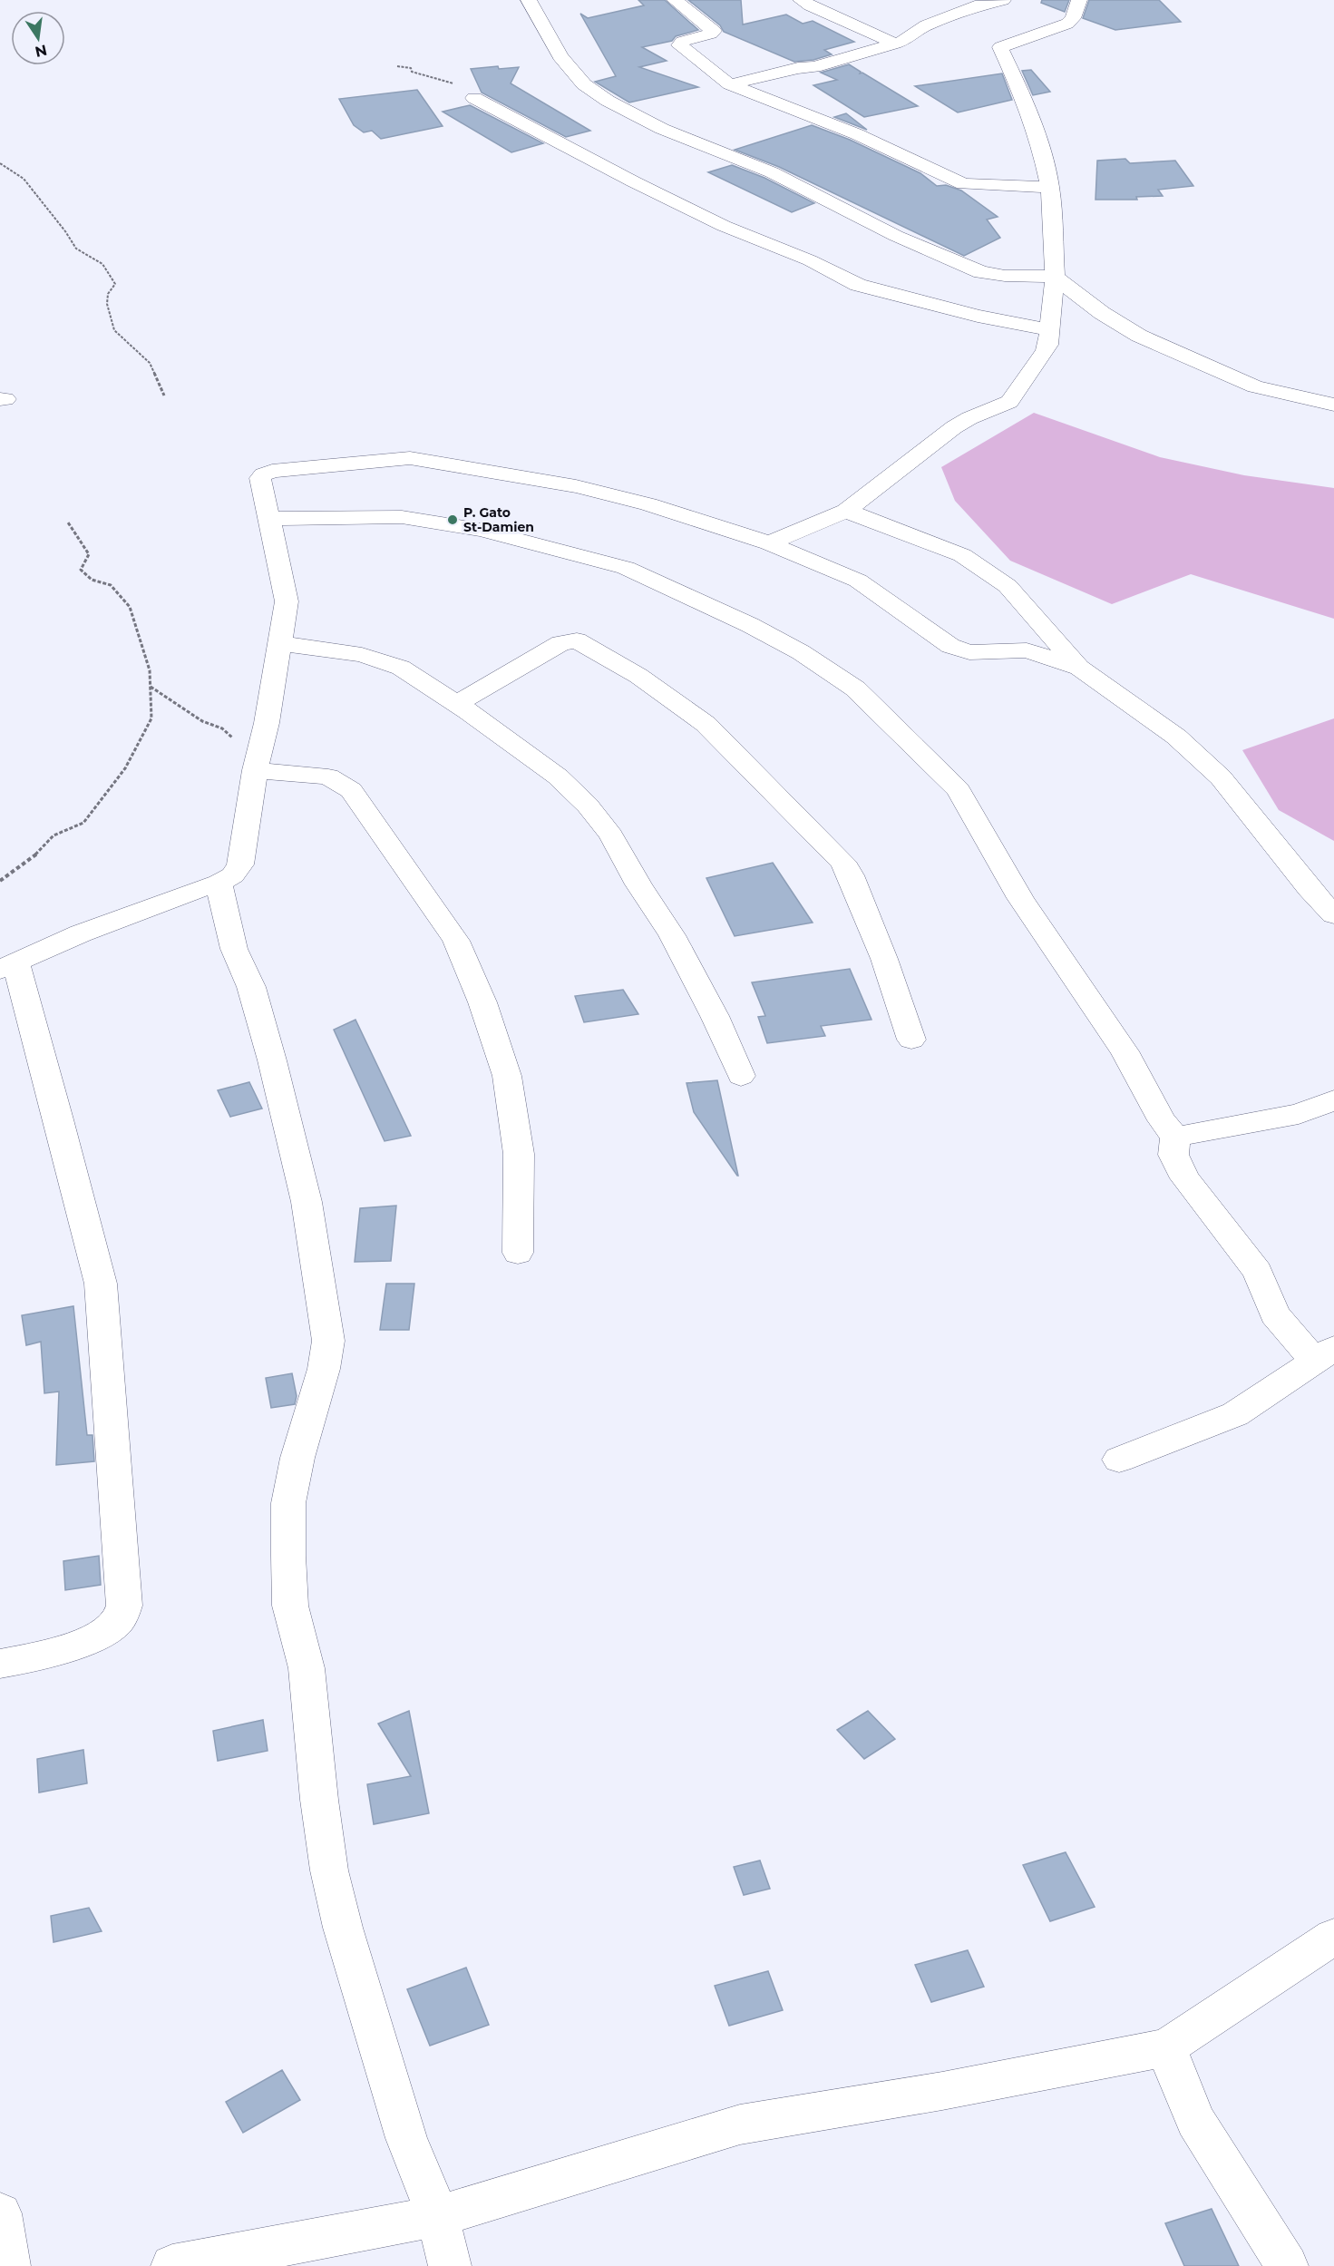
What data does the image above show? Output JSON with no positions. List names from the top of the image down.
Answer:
{
  "places": ["P. Gato St-Damien"],
  "north": "bottom"
}
